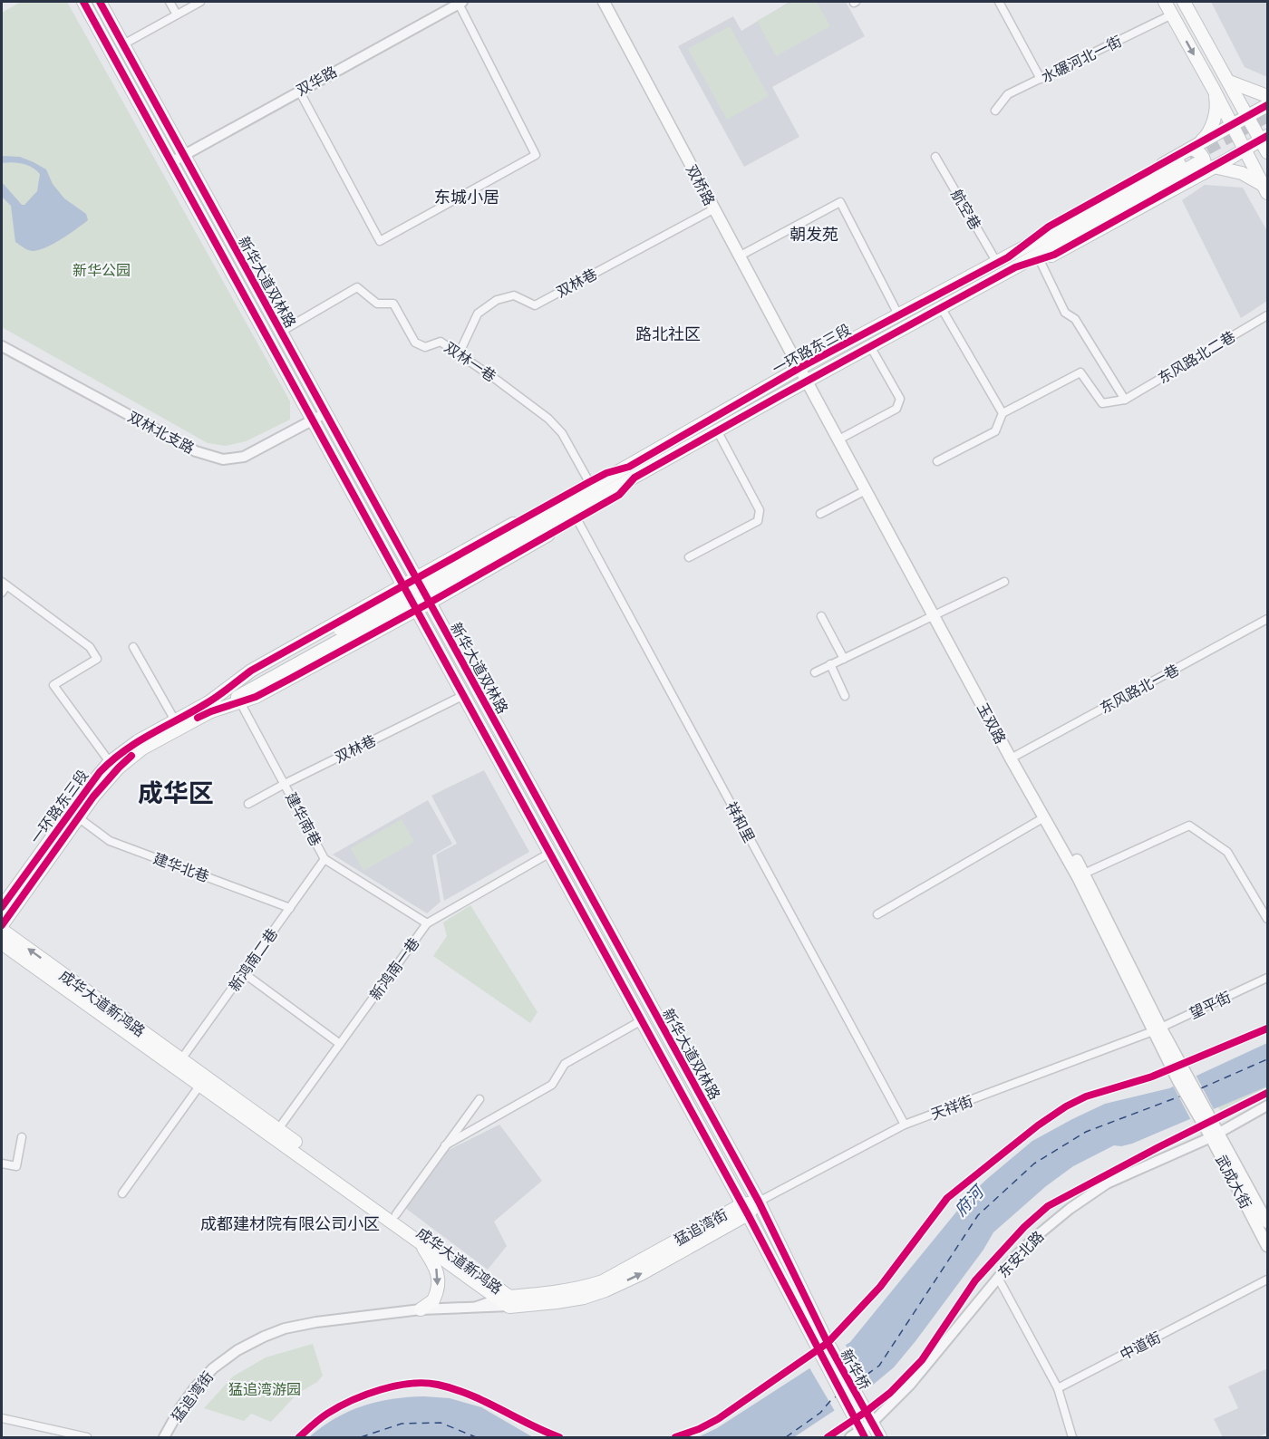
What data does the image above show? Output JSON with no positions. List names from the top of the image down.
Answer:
{
  "streets": {
    "main road": [
      "双桥路",
      "新华大道双林路",
      "一环路东三段",
      "玉双路",
      "成华大道新鸿路",
      "武成大街",
      "猛追湾街",
      "新华桥"
    ],
    "street": [
      "水碾河北一街",
      "双华路",
      "航空巷",
      "双林巷",
      "东风路北二巷",
      "双林一巷",
      "双林北支路",
      "东风路北一巷",
      "建华南巷",
      "祥和里",
      "建华北巷",
      "新鸿南二巷",
      "新鸿南一巷",
      "望平街",
      "天祥街",
      "东安北路",
      "中道街"
    ]
  },
  "crossings": [
    ["双华路", "新华大道双林路"],
    ["双桥路", "双林巷"],
    ["双桥路", "一环路东三段"],
    ["双桥路", "玉双路"],
    ["航空巷", "一环路东三段"],
    ["新华大道双林路", "双林巷"],
    ["新华大道双林路", "双林一巷"],
    ["新华大道双林路", "双林北支路"],
    ["新华大道双林路", "新鸿南一巷"],
    ["新华大道双林路", "天祥街"],
    ["新华大道双林路", "猛追湾街"],
    ["新华大道双林路", "新华桥"],
    ["双林巷", "双林一巷"],
    ["双林巷", "建华南巷"],
    ["一环路东三段", "玉双路"],
    ["一环路东三段", "建华北巷"],
    ["东风路北一巷", "玉双路"],
    ["玉双路", "望平街"],
    ["玉双路", "天祥街"],
    ["玉双路", "武成大街"],
    ["建华南巷", "新鸿南二巷"],
    ["建华南巷", "新鸿南一巷"],
    ["祥和里", "天祥街"],
    ["建华北巷", "新鸿南二巷"],
    ["新鸿南二巷", "成华大道新鸿路"],
    ["新鸿南一巷", "成华大道新鸿路"],
    ["成华大道新鸿路", "猛追湾街"],
    ["望平街", "天祥街"],
    ["天祥街", "猛追湾街"],
    ["武成大街", "东安北路"],
    ["东安北路", "新华桥"]
  ],
  "districts": [
    "东城小居",
    "朝发苑",
    "路北社区",
    "成华区",
    "成都建材院有限公司小区"
  ],
  "water": ["府河"],
  "parks": ["新华公园", "猛追湾游园"]
}
